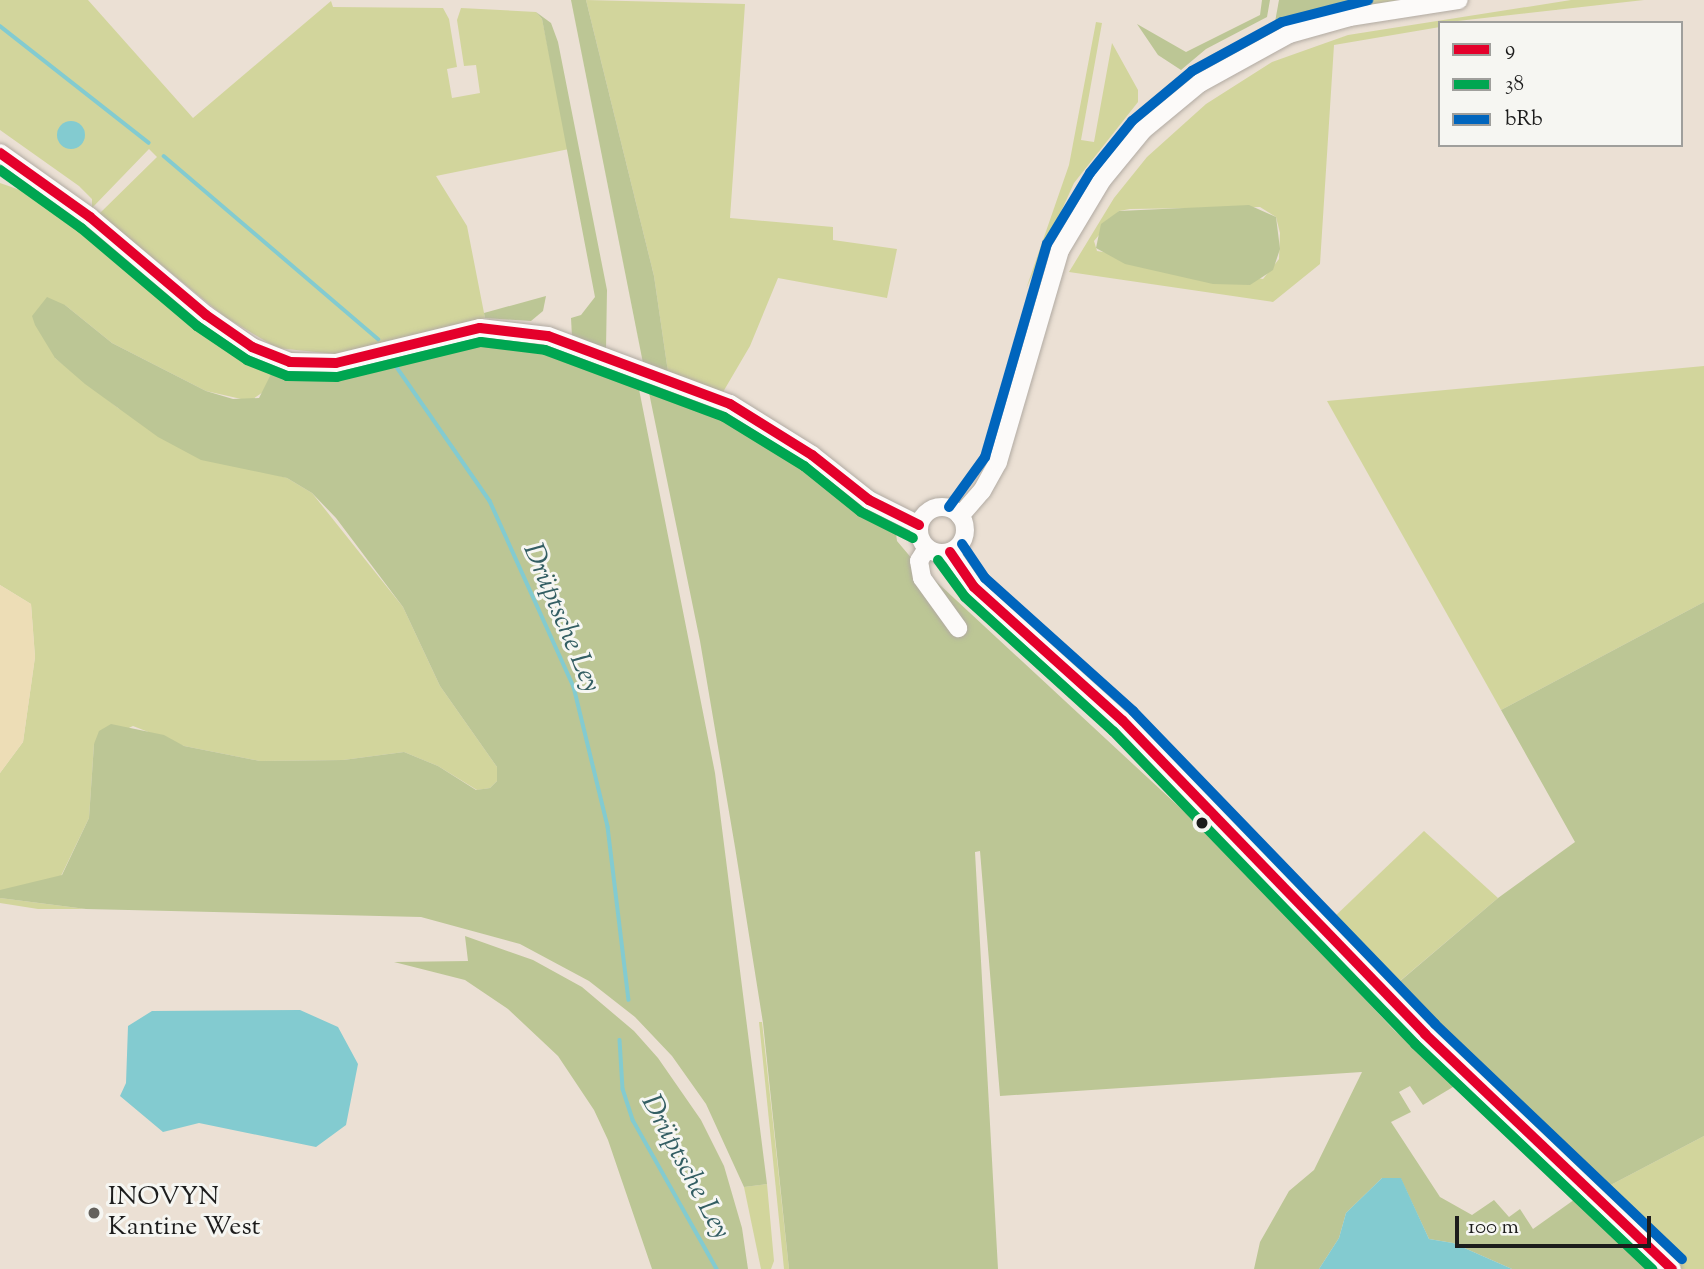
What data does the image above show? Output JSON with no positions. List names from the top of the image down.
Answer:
{
  "water": ["Drüptsche Ley"],
  "places": ["INOVYN Kantine West"],
  "lines": ["transit line bRb", "transit line 9", "transit line 38"],
  "legend": ["9", "38", "bRb"],
  "scale_bar": "100 m"
}
